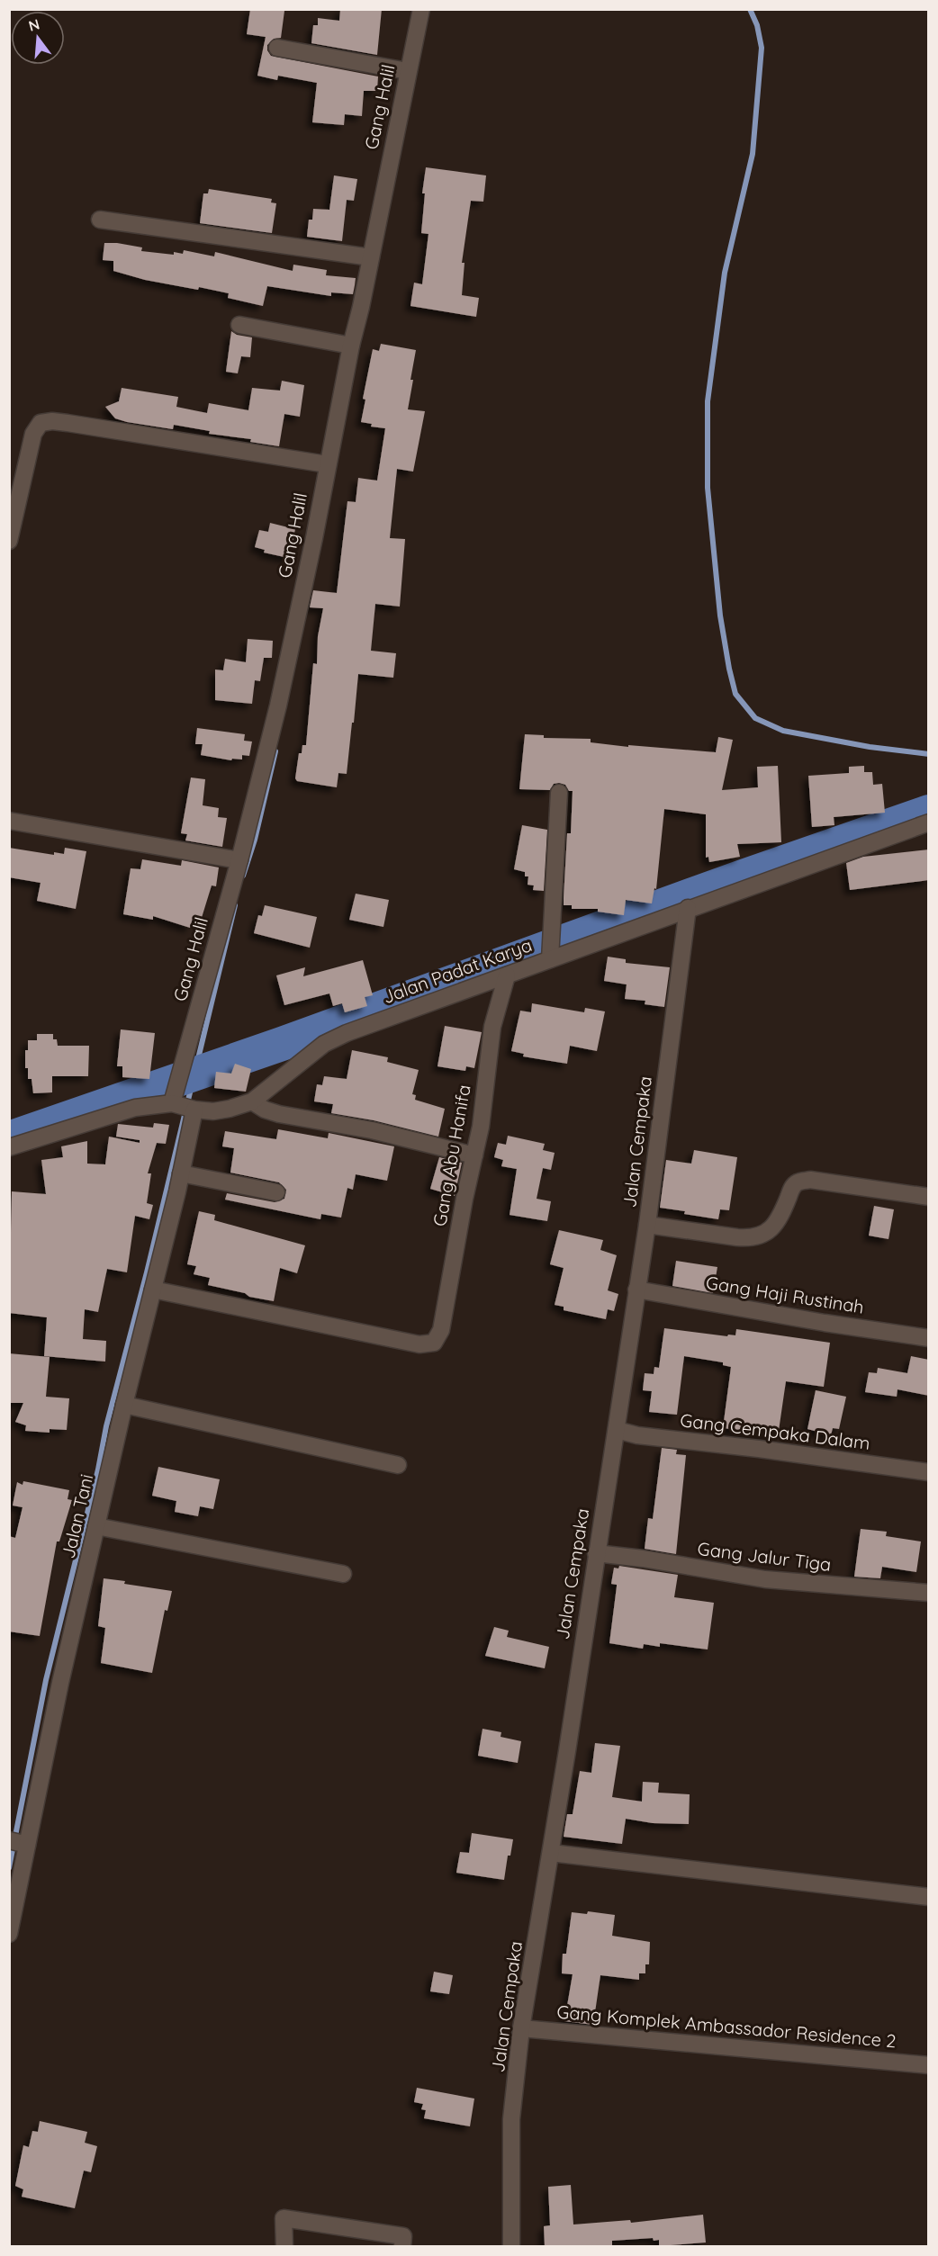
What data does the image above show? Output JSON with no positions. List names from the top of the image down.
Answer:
{
  "streets": {
    "street": [
      "Gang Halil",
      "Jalan Padat Karya",
      "Jalan Cempaka",
      "Gang Abu Hanifa",
      "Gang Haji Rustinah",
      "Gang Cempaka Dalam",
      "Jalan Tani",
      "Gang Jalur Tiga",
      "Gang Komplek Ambassador Residence 2"
    ]
  },
  "crossings": [
    ["Gang Halil", "Jalan Padat Karya"],
    ["Gang Halil", "Jalan Tani"],
    ["Jalan Padat Karya", "Jalan Cempaka"],
    ["Jalan Padat Karya", "Gang Abu Hanifa"],
    ["Jalan Padat Karya", "Jalan Tani"],
    ["Jalan Cempaka", "Gang Haji Rustinah"],
    ["Jalan Cempaka", "Gang Cempaka Dalam"],
    ["Jalan Cempaka", "Gang Jalur Tiga"],
    ["Jalan Cempaka", "Gang Komplek Ambassador Residence 2"],
    ["Gang Abu Hanifa", "Jalan Tani"]
  ],
  "north": "top"
}
